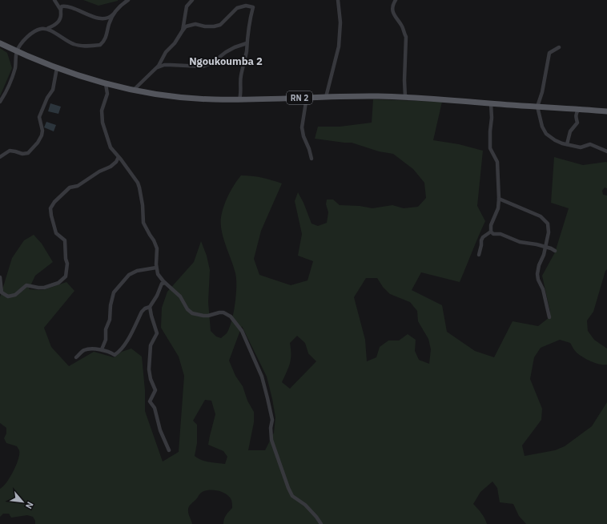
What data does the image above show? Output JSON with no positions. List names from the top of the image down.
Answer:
{
  "streets": {
    "main road": ["RN 2"]
  },
  "districts": ["Ngoukoumba 2"],
  "north": "bottom right"
}
